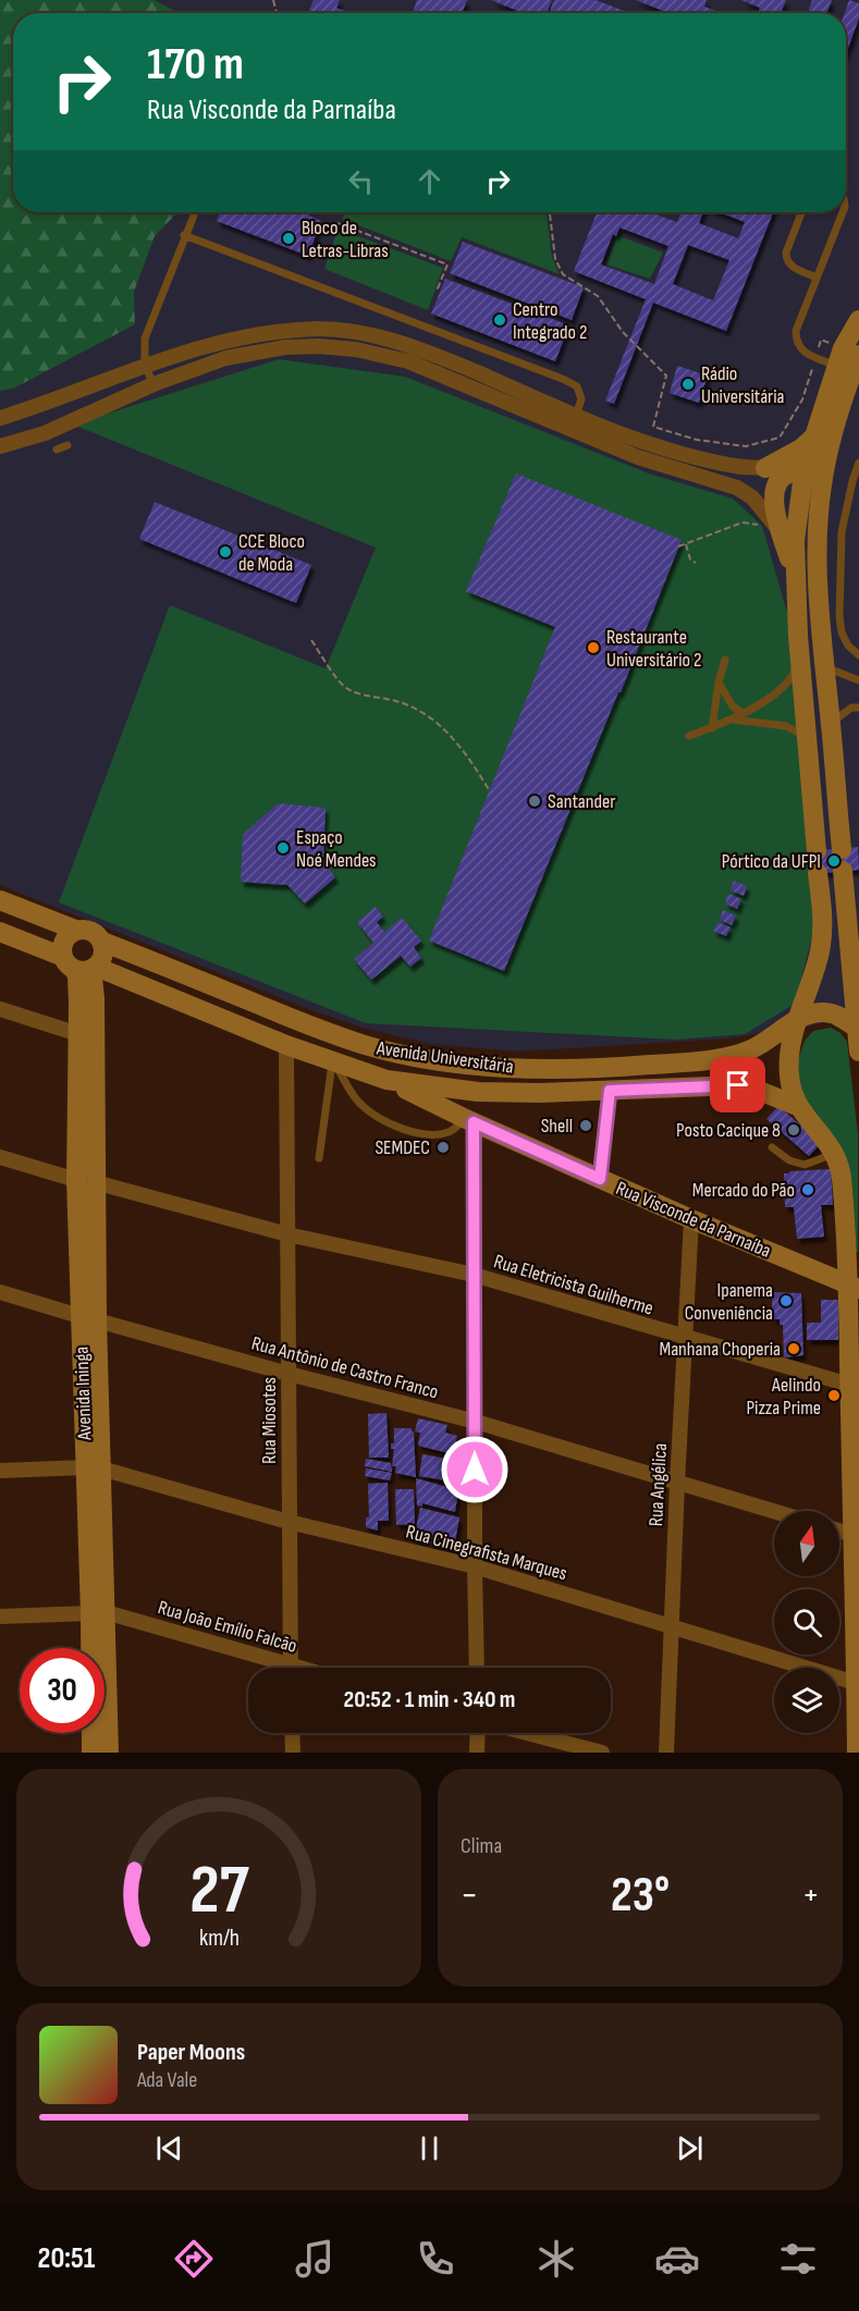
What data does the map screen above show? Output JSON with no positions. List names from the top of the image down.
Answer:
{
  "streets": {
    "main road": ["Avenida Universitária", "Rua Visconde da Parnaíba", "Avenida Ininga"],
    "street": [
      "Rua Eletricista Guilherme",
      "Rua Antônio de Castro Franco",
      "Rua Miosotes",
      "Rua Angélica",
      "Rua Cinegrafista Marques",
      "Rua João Emílio Falcão"
    ]
  },
  "crossings": [
    ["Avenida Universitária", "Rua Visconde da Parnaíba"],
    ["Avenida Universitária", "Avenida Ininga"],
    ["Avenida Universitária", "Rua Miosotes"],
    ["Rua Visconde da Parnaíba", "Rua Angélica"],
    ["Rua Eletricista Guilherme", "Avenida Ininga"],
    ["Rua Eletricista Guilherme", "Rua Miosotes"],
    ["Rua Eletricista Guilherme", "Rua Angélica"],
    ["Rua Antônio de Castro Franco", "Avenida Ininga"],
    ["Rua Antônio de Castro Franco", "Rua Miosotes"],
    ["Rua Antônio de Castro Franco", "Rua Angélica"],
    ["Avenida Ininga", "Rua Cinegrafista Marques"],
    ["Avenida Ininga", "Rua João Emílio Falcão"],
    ["Rua Miosotes", "Rua Cinegrafista Marques"],
    ["Rua Angélica", "Rua Cinegrafista Marques"]
  ],
  "places": [
    "Bloco de Letras-Libras",
    "Centro Integrado 2",
    "Rádio Universitária",
    "CCE Bloco de Moda",
    "Restaurante Universitário 2",
    "Santander",
    "Espaço Noé Mendes",
    "Pórtico da UFPI",
    "Shell",
    "Posto Cacique 8",
    "SEMDEC",
    "Mercado do Pão",
    "Ipanema Conveniência",
    "Manhana Choperia",
    "Aelindo Pizza Prime"
  ],
  "north": "top",
  "page": {
    "turn": ["170 m", "Rua Visconde da Parnaíba"],
    "limit": "30",
    "trip": "20:52 · 1 min · 340 m",
    "tile": "Clima",
    "heat": ["−", "23°", "+"],
    "song": ["Paper Moons", "Ada Vale"],
    "tabs": "20:51",
    "gauge": ["27", "km/h"]
  }
}
